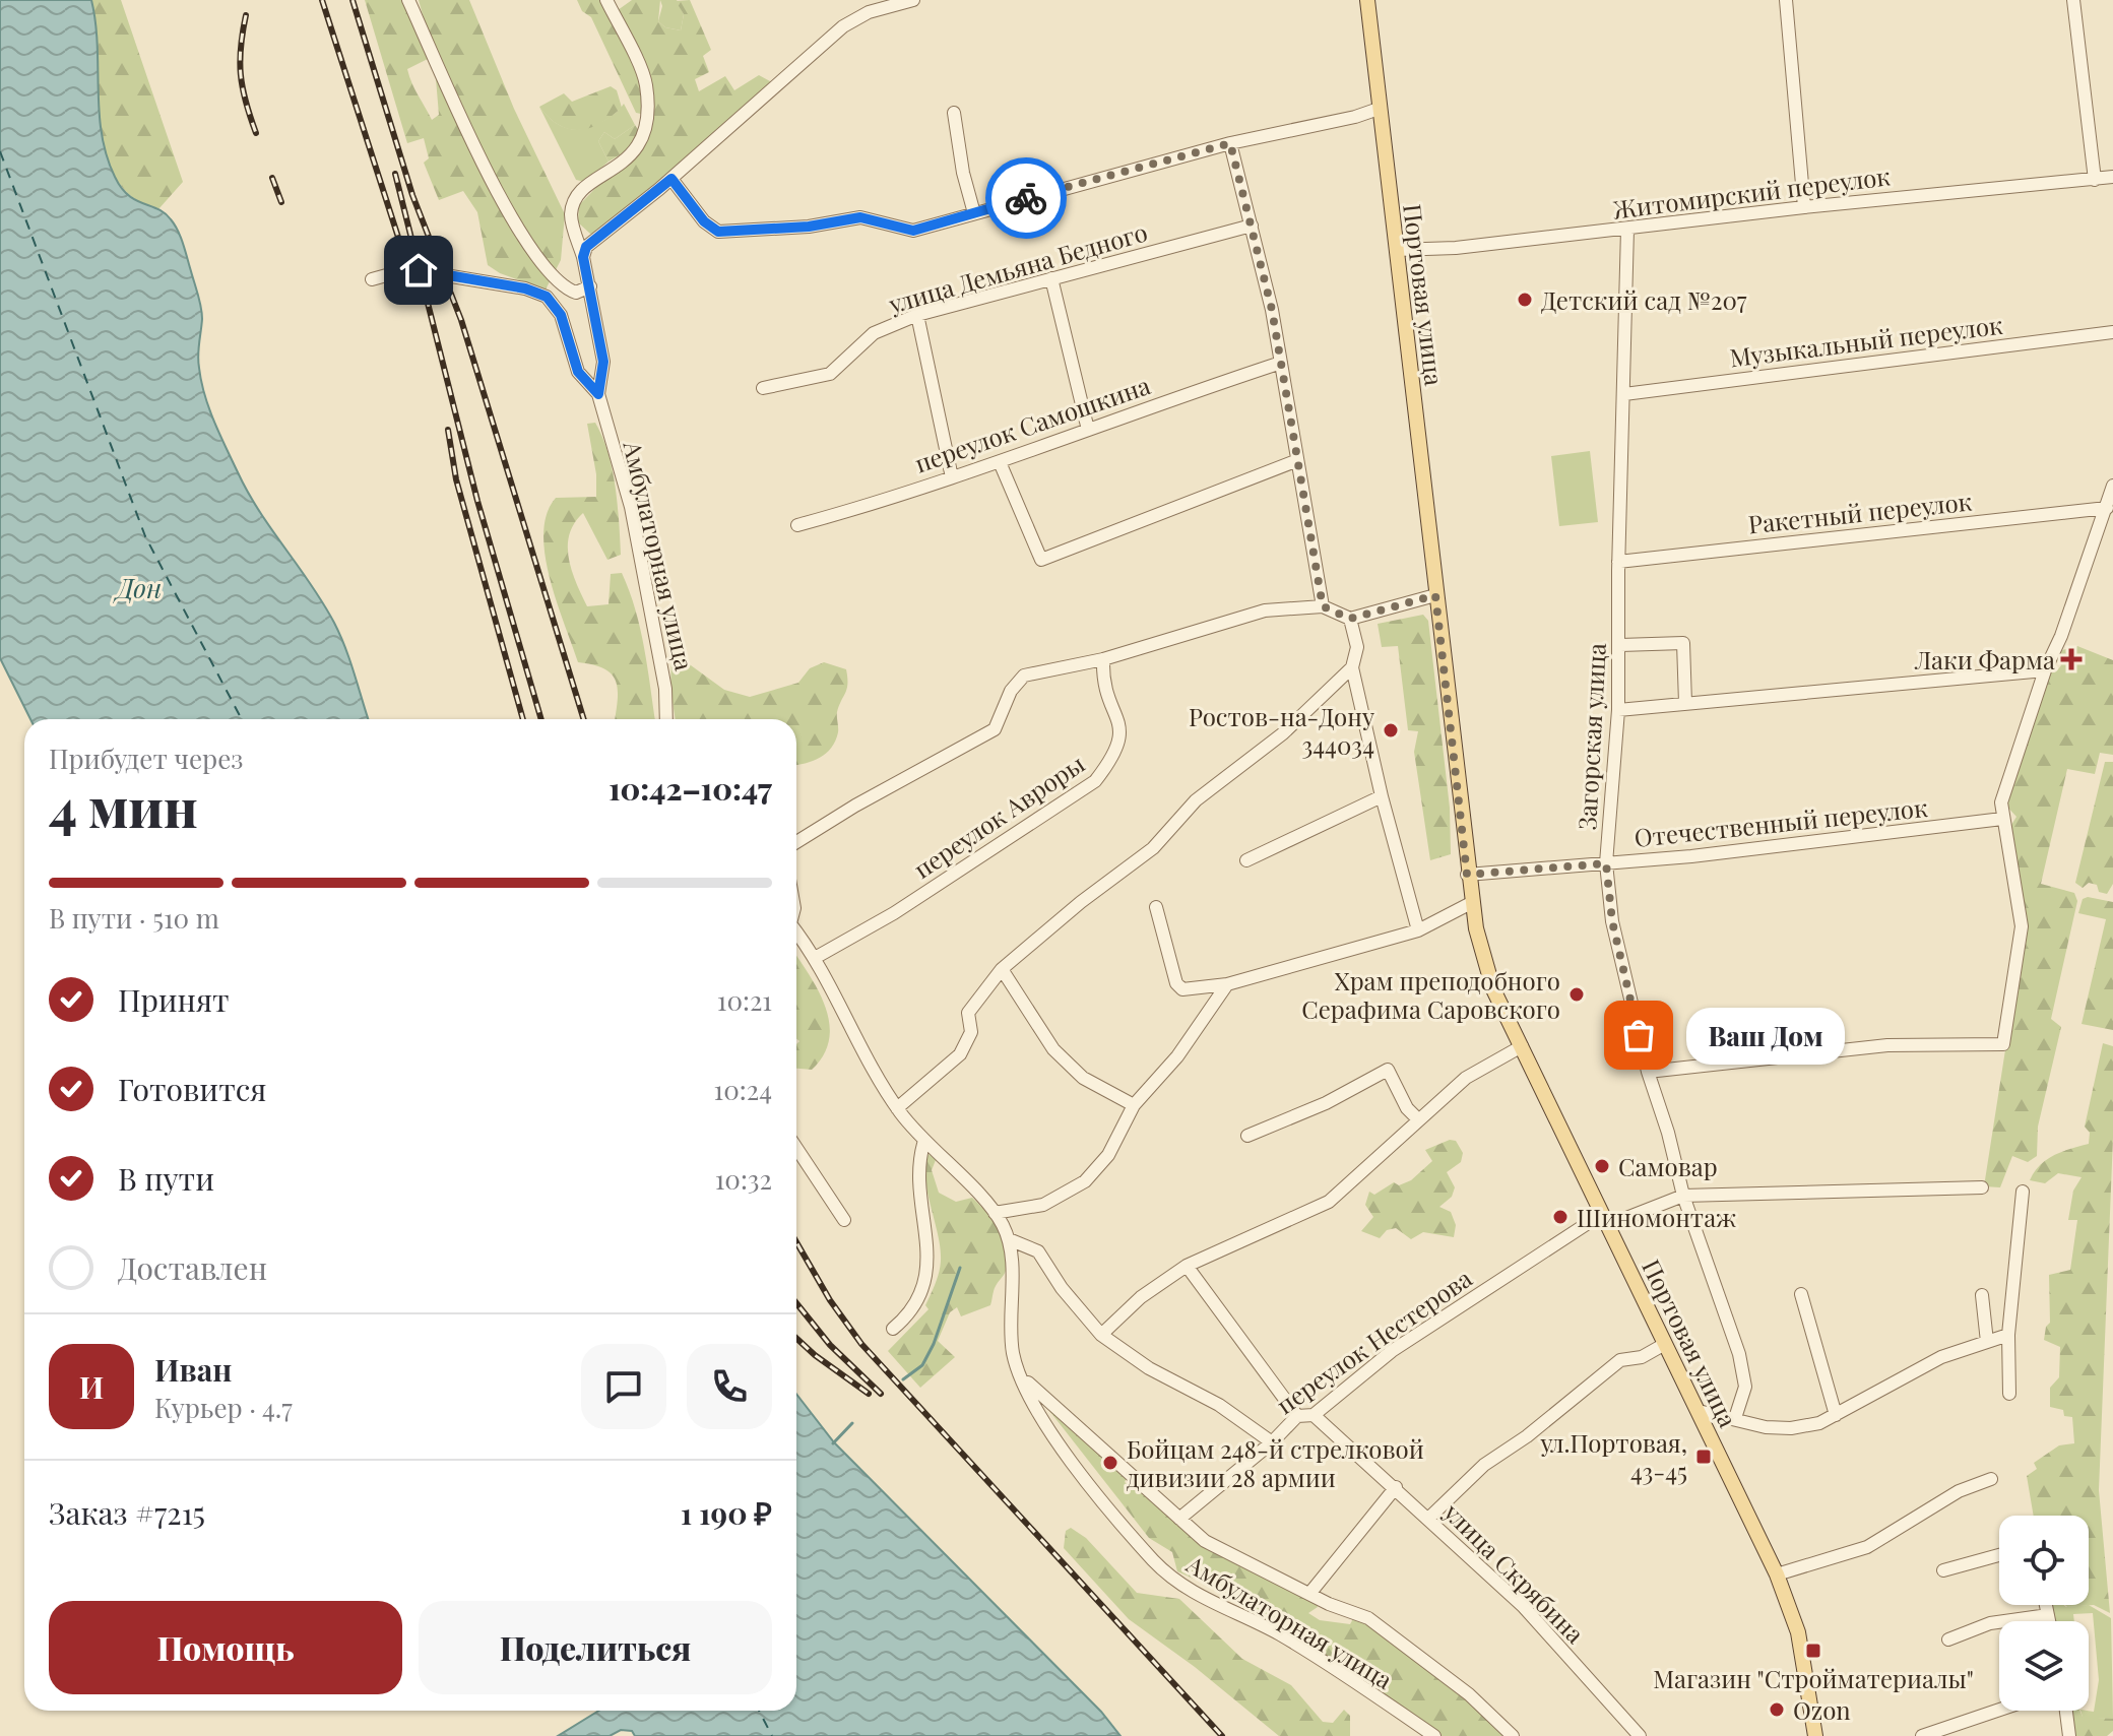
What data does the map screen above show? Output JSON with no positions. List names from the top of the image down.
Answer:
{
  "streets": {
    "main road": ["Портовая улица"],
    "street": [
      "Житомирский переулок",
      "улица Демьяна Бедного",
      "Музыкальный переулок",
      "переулок Самошкина",
      "Ракетный переулок",
      "Амбулаторная улица",
      "Загорская улица",
      "переулок Авроры",
      "Отечественный переулок",
      "переулок Нестерова",
      "улица Скрябина"
    ]
  },
  "crossings": [
    ["Житомирский переулок", "Портовая улица"],
    ["Житомирский переулок", "Загорская улица"],
    ["Портовая улица", "Отечественный переулок"],
    ["Портовая улица", "переулок Нестерова"],
    ["Музыкальный переулок", "Загорская улица"],
    ["Ракетный переулок", "Загорская улица"],
    ["Амбулаторная улица", "переулок Авроры"],
    ["Амбулаторная улица", "переулок Нестерова"],
    ["Загорская улица", "Отечественный переулок"],
    ["Загорская улица", "переулок Нестерова"],
    ["переулок Нестерова", "улица Скрябина"]
  ],
  "water": ["Дон"],
  "places": {
    "other": [
      "Детский сад №207",
      "Ростов-на-Дону 344034",
      "Храм преподобного Серафима Саровского",
      "Ваш Дом",
      "Самовар",
      "Шиномонтаж",
      "Бойцам 248-й стрелковой дивизии 28 армии",
      "Ozon"
    ],
    "health": ["Лаки Фарма"],
    "transit": ["ул.Портовая, 43-45", "Магазин \"Стройматериалы\""]
  },
  "page": {
    "heading": ["4 мин", "Прибудет через", "10:42–10:47"],
    "panel": [
      "Иван",
      "Курьер · 4.7",
      "Заказ #7215",
      "1 190 ₽"
    ],
    "bar": "В пути · 510 m",
    "list": [
      ["Принят", "10:21"],
      ["Готовится", "10:24"],
      ["В пути", "10:32"],
      "Доставлен"
    ],
    "bubble": "Ваш Дом",
    "round": "И",
    "buttons": ["Помощь", "Поделиться"]
  }
}
